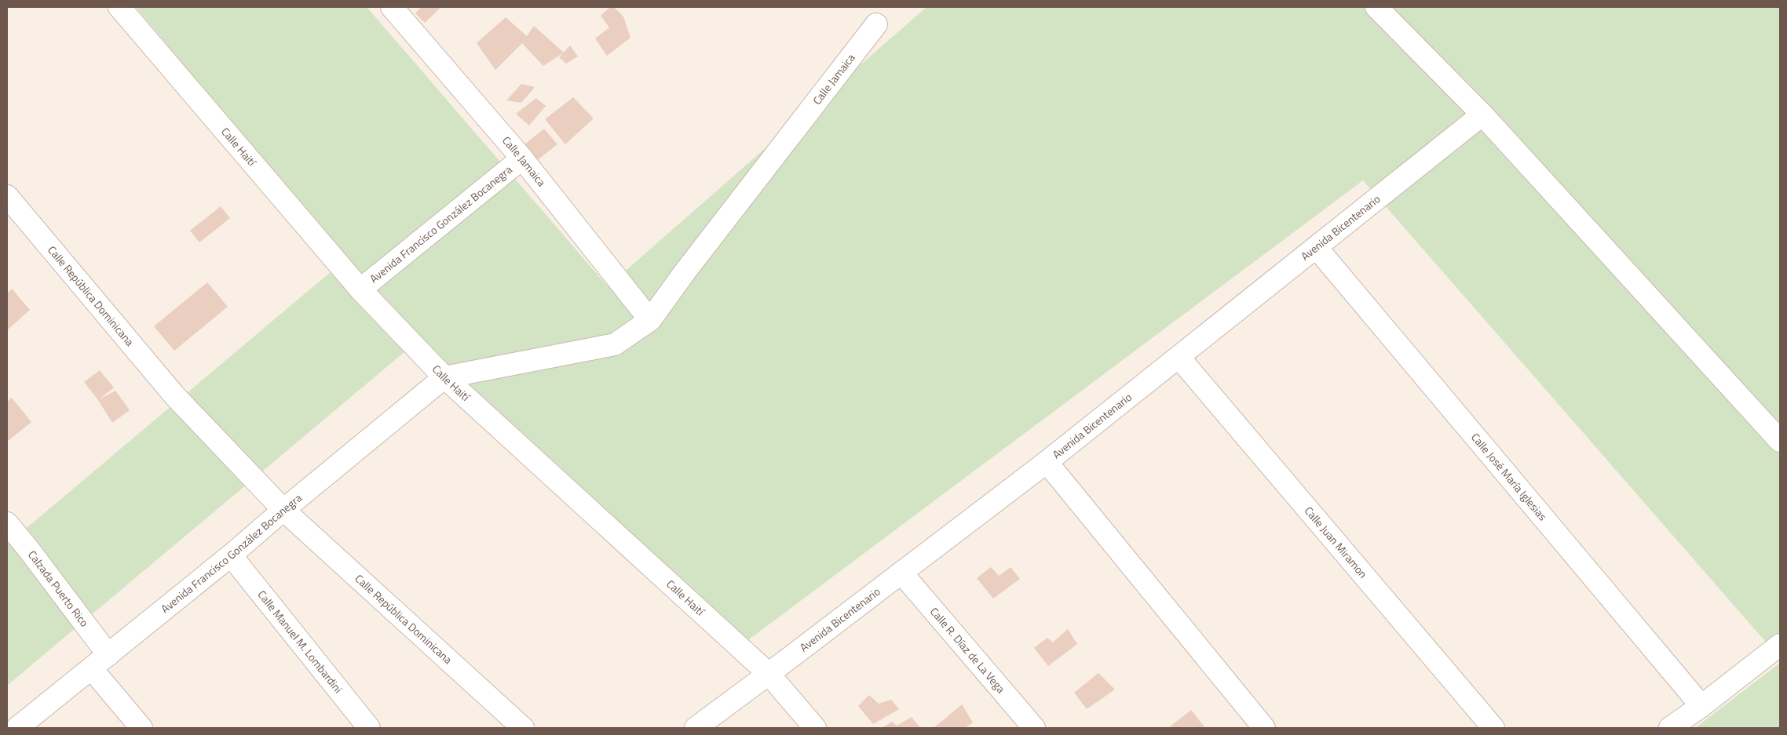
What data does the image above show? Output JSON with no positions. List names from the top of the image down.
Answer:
{
  "streets": {
    "street": [
      "Calle Jamaica",
      "Calle Haití",
      "Avenida Francisco González Bocanegra",
      "Avenida Bicentenario",
      "Calle República Dominicana",
      "Calle José María Iglesias",
      "Calle Juan Miramon",
      "Calzada Puerto Rico",
      "Calle Manuel M. Lombardini",
      "Calle R. Díaz de La Vega"
    ]
  },
  "crossings": [
    ["Calle Jamaica", "Calle Haití"],
    ["Calle Jamaica", "Avenida Francisco González Bocanegra"],
    ["Calle Haití", "Avenida Francisco González Bocanegra"],
    ["Calle Haití", "Avenida Bicentenario"],
    ["Avenida Francisco González Bocanegra", "Calle República Dominicana"],
    ["Avenida Francisco González Bocanegra", "Calzada Puerto Rico"],
    ["Avenida Francisco González Bocanegra", "Calle Manuel M. Lombardini"],
    ["Avenida Bicentenario", "Calle José María Iglesias"],
    ["Avenida Bicentenario", "Calle Juan Miramon"],
    ["Avenida Bicentenario", "Calle R. Díaz de La Vega"]
  ]
}
